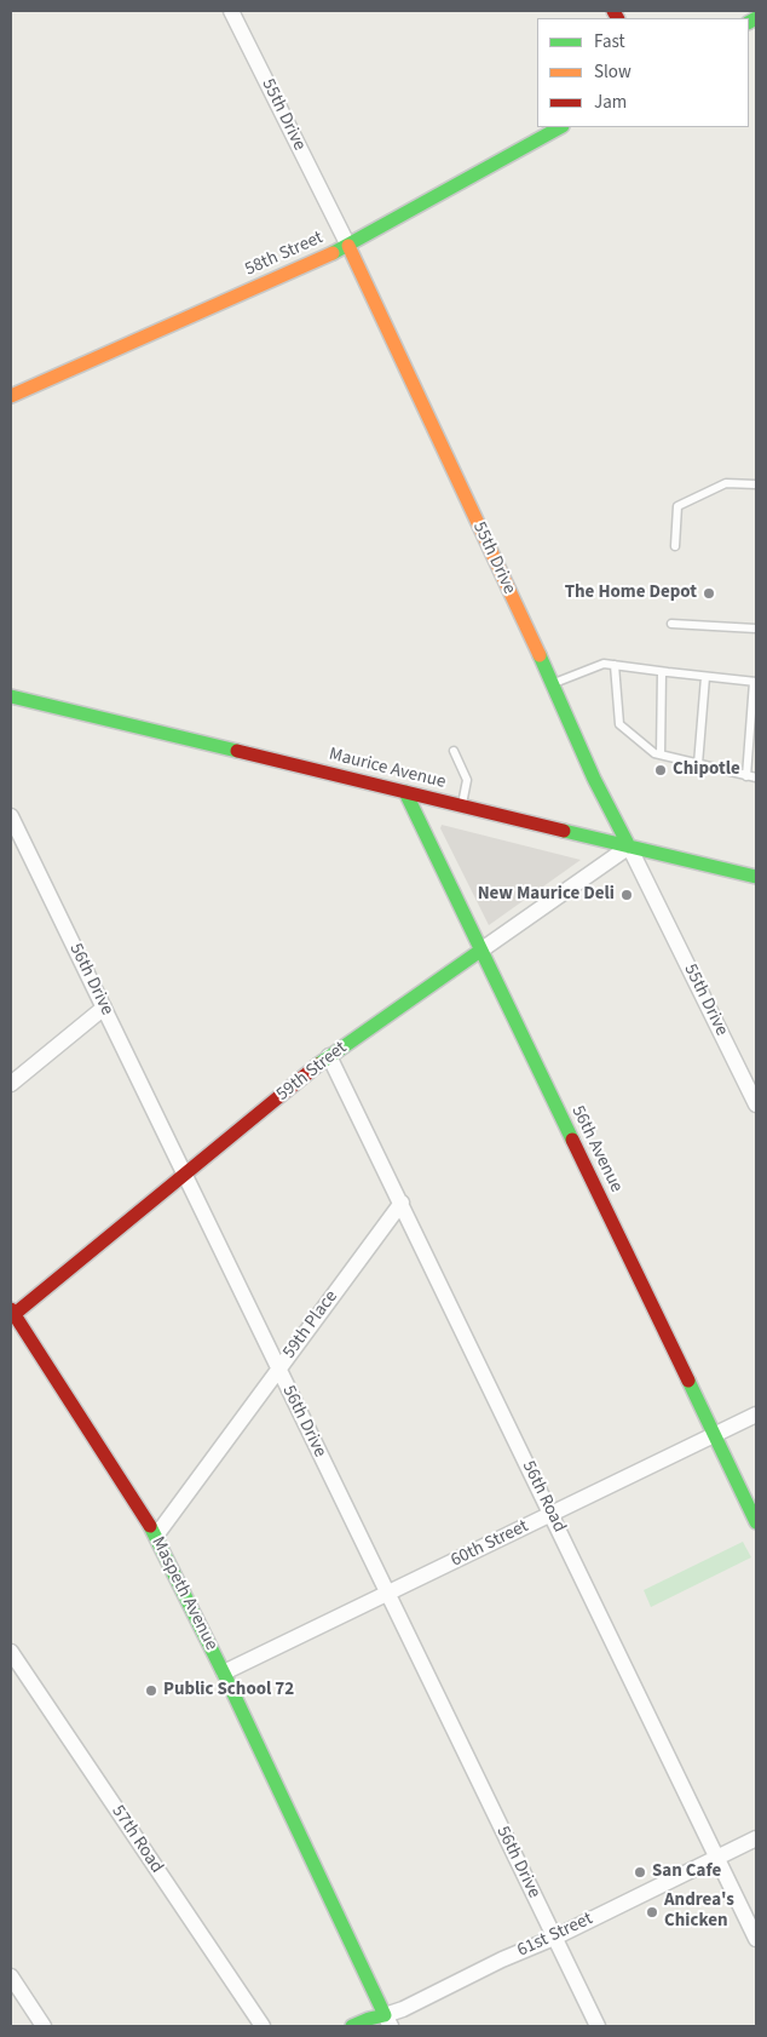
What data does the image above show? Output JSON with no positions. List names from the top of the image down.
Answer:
{
  "streets": {
    "street": [
      "55th Drive",
      "58th Street",
      "Maurice Avenue",
      "56th Drive",
      "59th Street",
      "56th Avenue",
      "59th Place",
      "56th Road",
      "60th Street",
      "Maspeth Avenue",
      "57th Road",
      "61st Street"
    ]
  },
  "crossings": [
    ["55th Drive", "58th Street"],
    ["55th Drive", "Maurice Avenue"],
    ["55th Drive", "59th Street"],
    ["Maurice Avenue", "59th Street"],
    ["Maurice Avenue", "56th Avenue"],
    ["56th Drive", "59th Street"],
    ["56th Drive", "59th Place"],
    ["56th Drive", "60th Street"],
    ["56th Drive", "61st Street"],
    ["59th Street", "56th Avenue"],
    ["59th Street", "56th Road"],
    ["59th Street", "Maspeth Avenue"],
    ["56th Avenue", "60th Street"],
    ["59th Place", "56th Road"],
    ["59th Place", "Maspeth Avenue"],
    ["56th Road", "60th Street"],
    ["56th Road", "61st Street"],
    ["60th Street", "Maspeth Avenue"],
    ["Maspeth Avenue", "61st Street"]
  ],
  "places": [
    "The Home Depot",
    "Chipotle",
    "New Maurice Deli",
    "Public School 72",
    "San Cafe",
    "Andrea's Chicken"
  ],
  "legend": ["Fast", "Slow", "Jam"]
}
